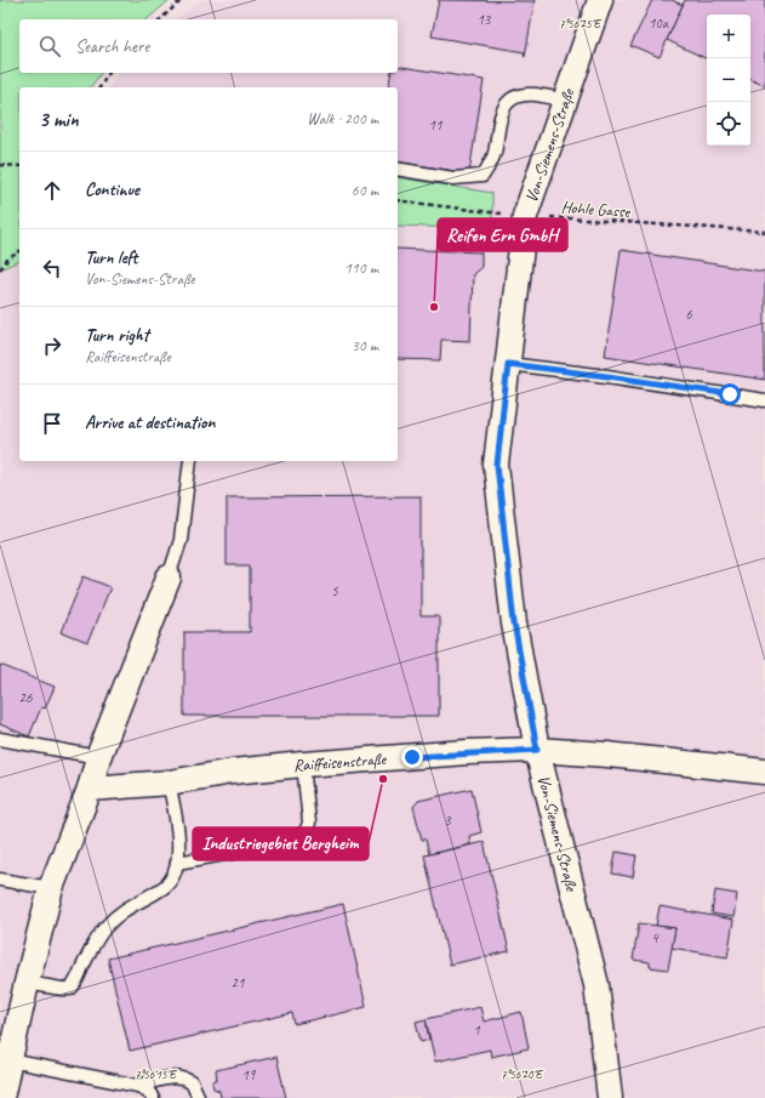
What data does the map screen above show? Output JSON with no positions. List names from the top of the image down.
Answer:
{
  "streets": {
    "street": ["Von-Siemens-Straße", "Raiffeisenstraße"],
    "path": ["Hohle Gasse"]
  },
  "crossings": [
    ["Von-Siemens-Straße", "Hohle Gasse"],
    ["Von-Siemens-Straße", "Raiffeisenstraße"]
  ],
  "places": ["Reifen Ern GmbH", "Industriegebiet Bergheim"],
  "house_numbers": [
    "13",
    "10a",
    "11",
    "6",
    "5",
    "26",
    "3",
    "4",
    "21",
    "1",
    "19"
  ],
  "page": {
    "map_buttons": ["+", "−"],
    "search": "Search here",
    "heading": ["3 min", "Walk · 200 m"],
    "list": [
      ["Continue", "60 m"],
      ["Turn left", "Von-Siemens-Straße", "110 m"],
      ["Turn right", "Raiffeisenstraße", "30 m"],
      "Arrive at destination"
    ]
  },
  "coordinates": ["7°56'25\"E", "7°56'15\"E", "7°56'20\"E"]
}
